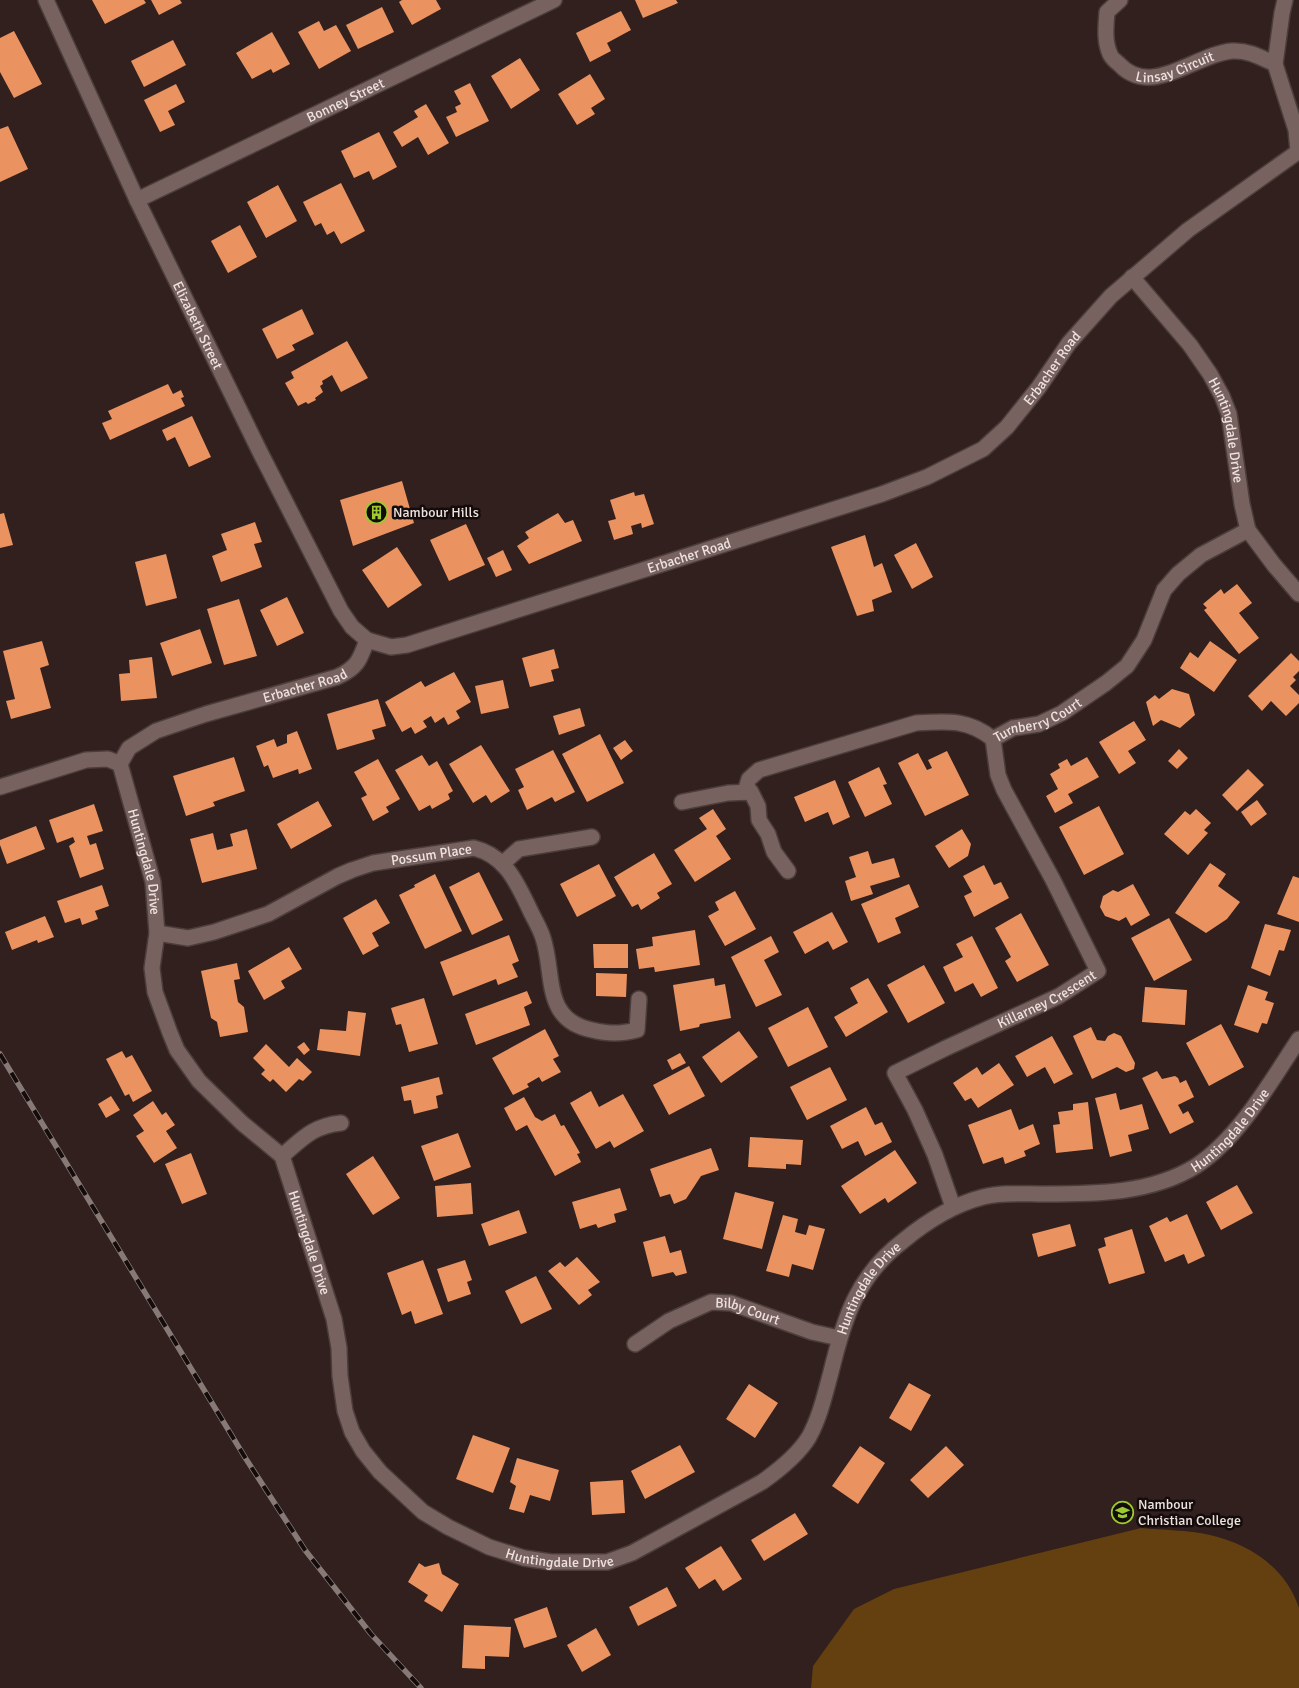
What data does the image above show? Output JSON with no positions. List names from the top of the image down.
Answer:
{
  "streets": {
    "street": [
      "Linsay Circuit",
      "Bonney Street",
      "Elizabeth Street",
      "Erbacher Road",
      "Huntingdale Drive",
      "Turnberry Court",
      "Possum Place",
      "Killarney Crescent",
      "Bilby Court"
    ]
  },
  "crossings": [
    ["Bonney Street", "Elizabeth Street"],
    ["Elizabeth Street", "Erbacher Road"],
    ["Erbacher Road", "Huntingdale Drive"],
    ["Huntingdale Drive", "Turnberry Court"],
    ["Huntingdale Drive", "Possum Place"],
    ["Huntingdale Drive", "Killarney Crescent"],
    ["Huntingdale Drive", "Bilby Court"],
    ["Turnberry Court", "Killarney Crescent"]
  ],
  "places": {
    "building": ["Nambour Hills"],
    "school or university": ["Nambour Christian College"]
  }
}
